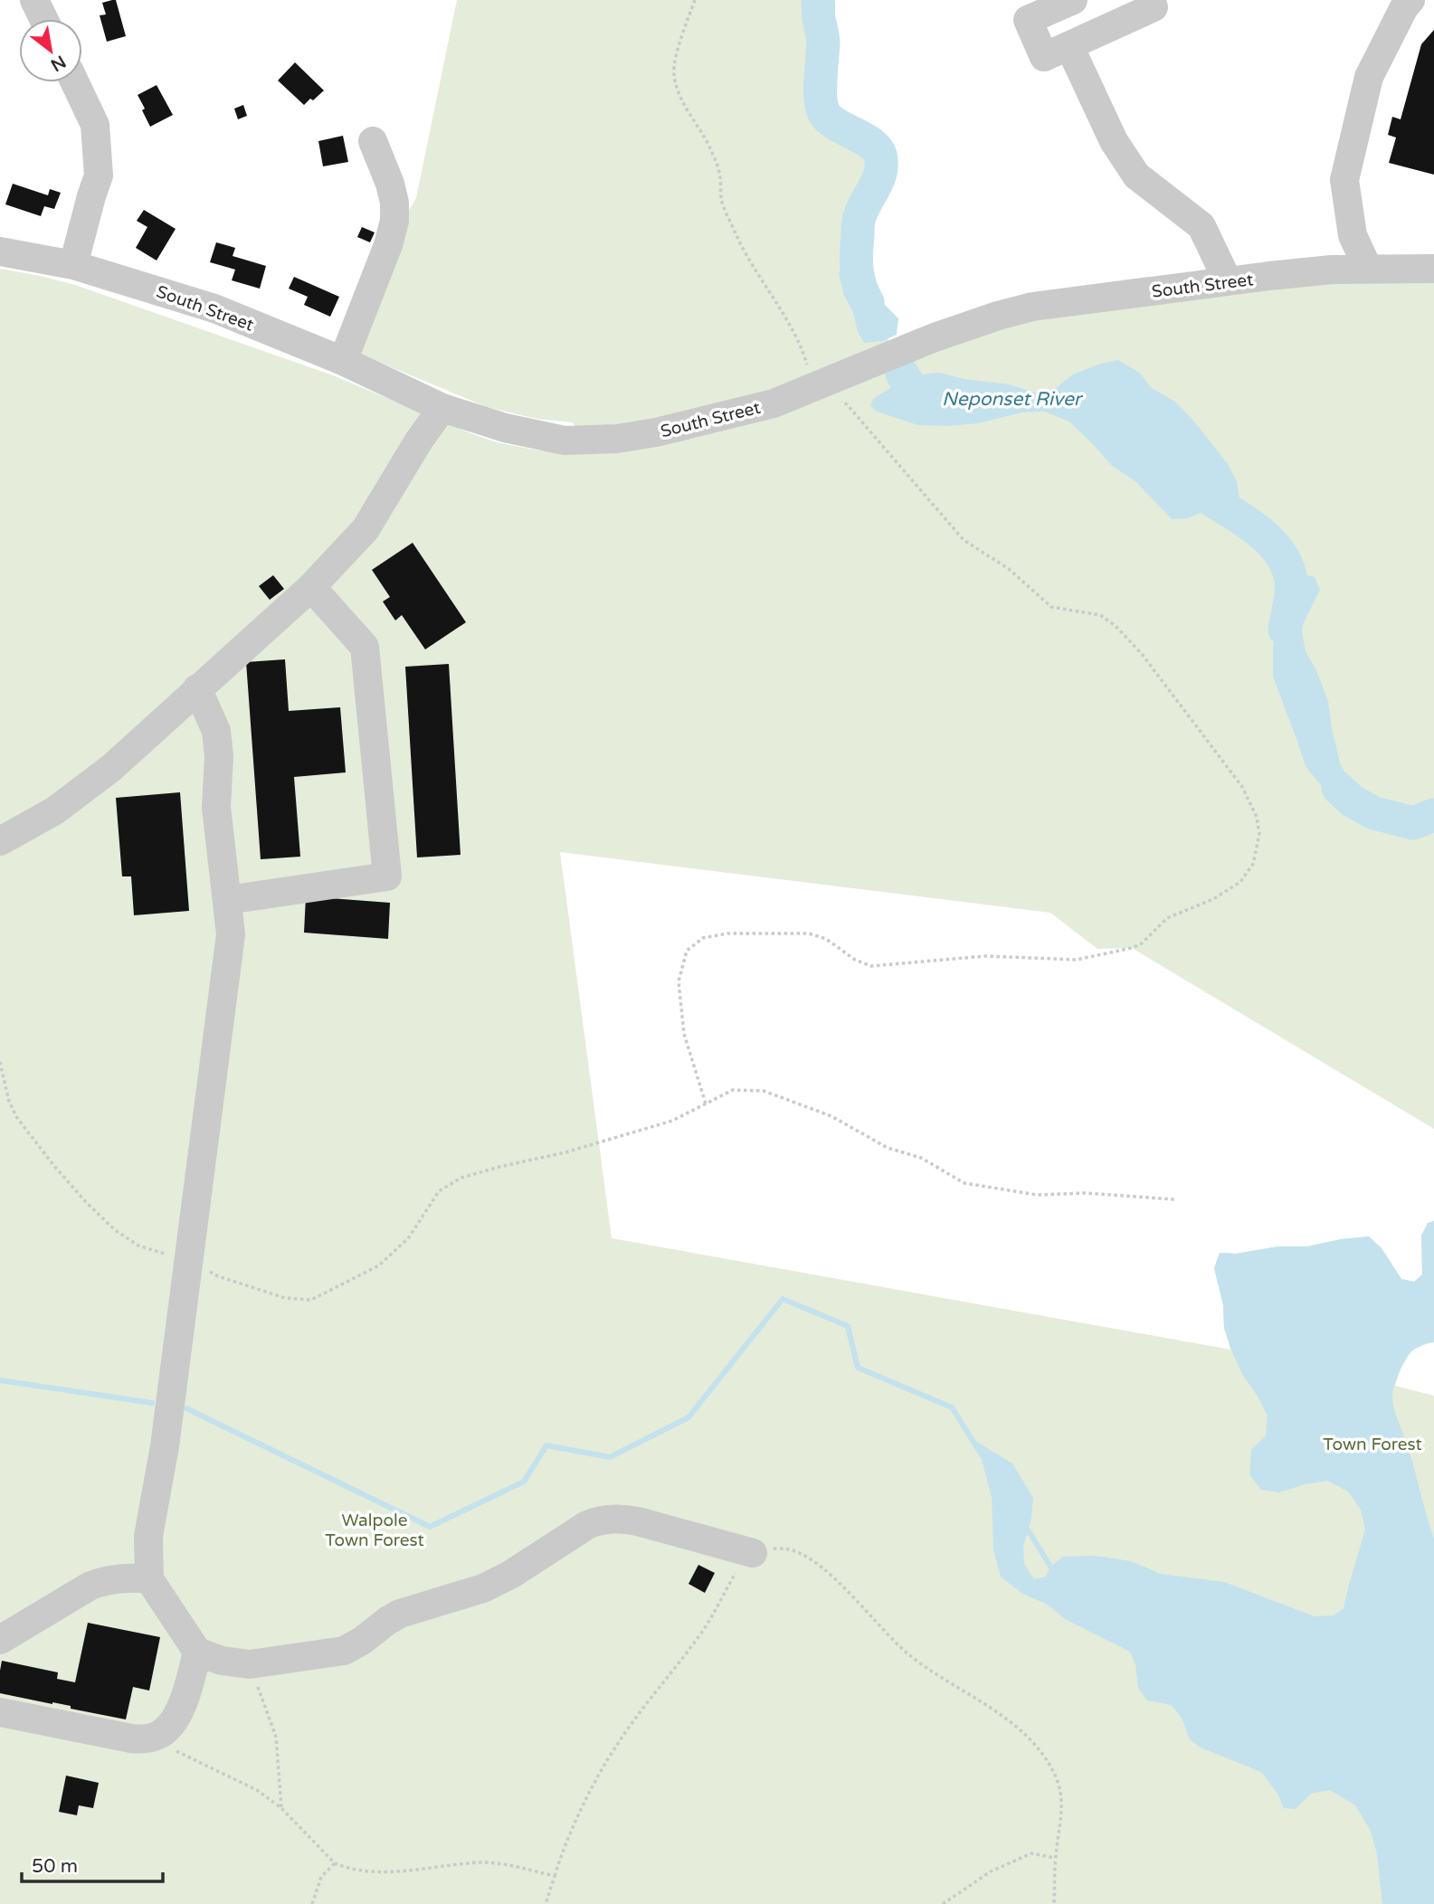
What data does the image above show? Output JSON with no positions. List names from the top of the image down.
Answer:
{
  "streets": {
    "street": ["South Street"]
  },
  "water": ["Neponset River"],
  "parks": ["Town Forest", "Walpole Town Forest"],
  "scale_bar": "50 m",
  "north": "bottom right"
}
